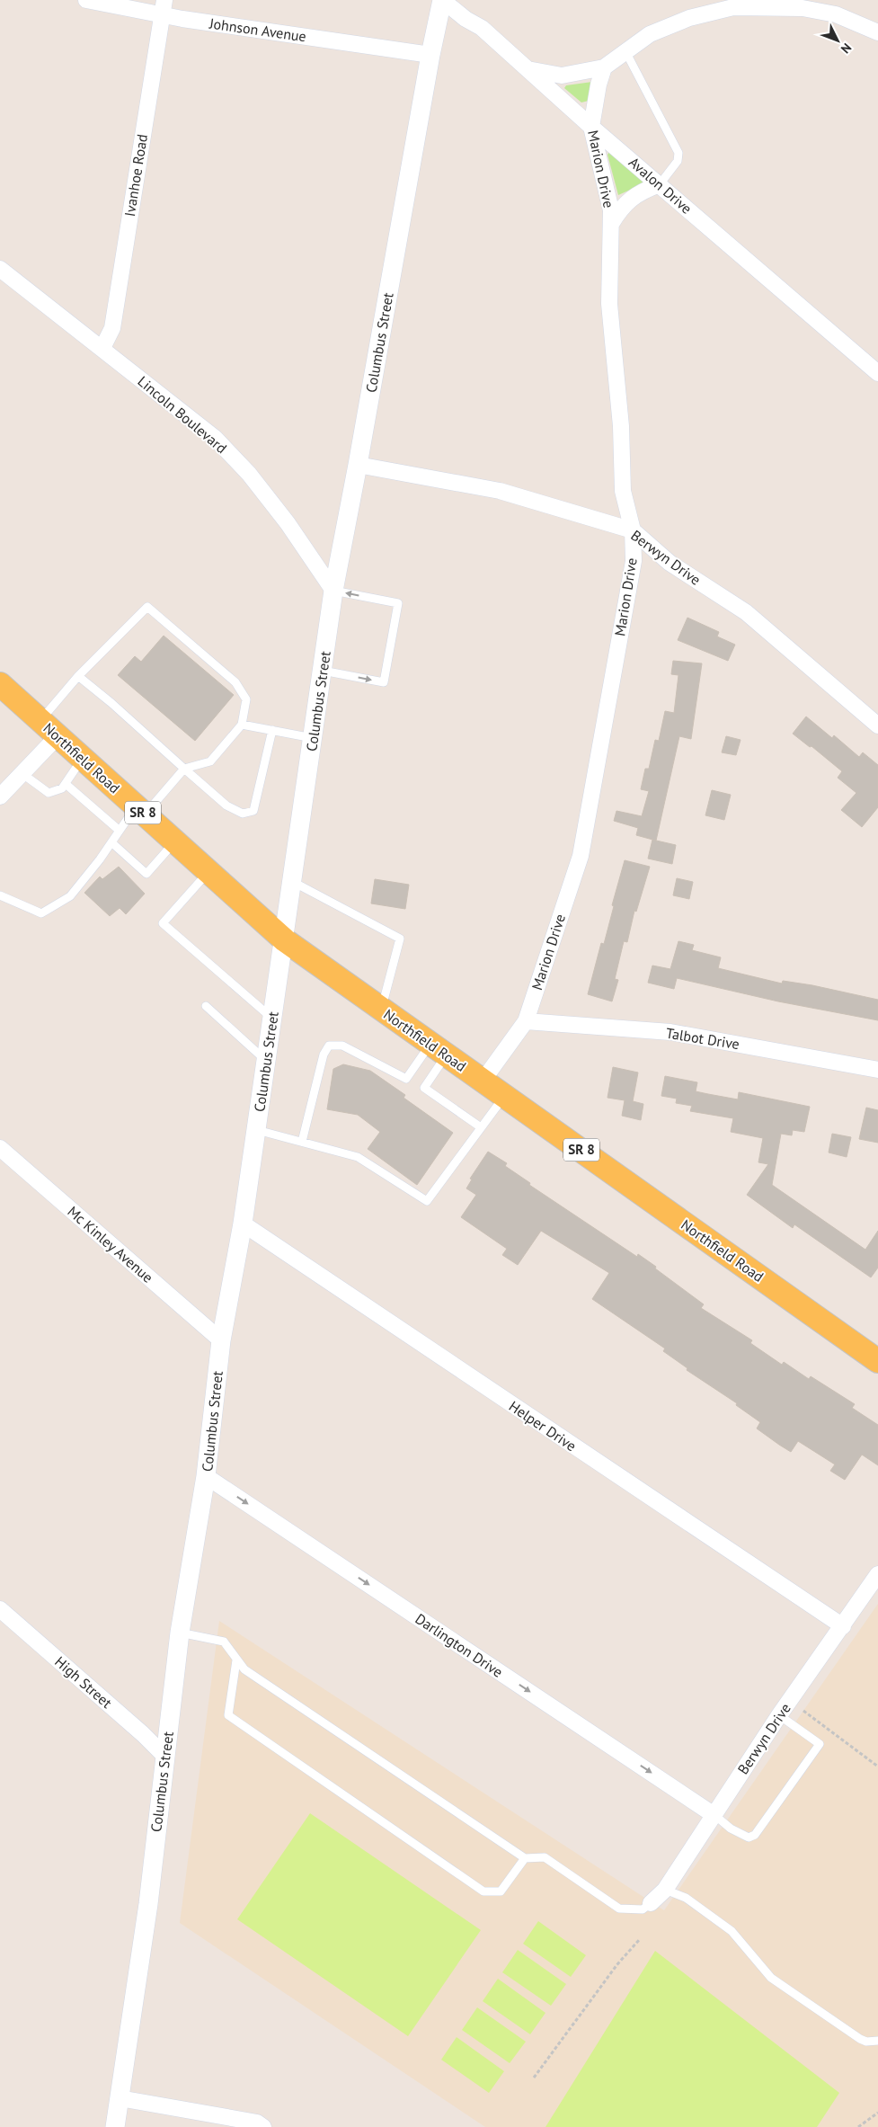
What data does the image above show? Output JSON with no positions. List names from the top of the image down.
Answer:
{
  "streets": {
    "main road": ["Northfield Road", "SR 8"],
    "street": [
      "Johnson Avenue",
      "Marion Drive",
      "Ivanhoe Road",
      "Avalon Drive",
      "Columbus Street",
      "Lincoln Boulevard",
      "Berwyn Drive",
      "Talbot Drive",
      "Mc Kinley Avenue",
      "Helper Drive",
      "Darlington Drive",
      "High Street"
    ]
  },
  "crossings": [
    ["Johnson Avenue", "Ivanhoe Road"],
    ["Johnson Avenue", "Columbus Street"],
    ["Marion Drive", "Avalon Drive"],
    ["Marion Drive", "Berwyn Drive"],
    ["Marion Drive", "Northfield Road"],
    ["Marion Drive", "Talbot Drive"],
    ["Ivanhoe Road", "Lincoln Boulevard"],
    ["Avalon Drive", "Columbus Street"],
    ["Columbus Street", "Lincoln Boulevard"],
    ["Columbus Street", "Berwyn Drive"],
    ["Columbus Street", "Northfield Road"],
    ["Columbus Street", "Mc Kinley Avenue"],
    ["Columbus Street", "Helper Drive"],
    ["Columbus Street", "Darlington Drive"],
    ["Columbus Street", "High Street"],
    ["Berwyn Drive", "Helper Drive"],
    ["Berwyn Drive", "Darlington Drive"]
  ],
  "one_way": ["Darlington Drive"],
  "north": "bottom right"
}
